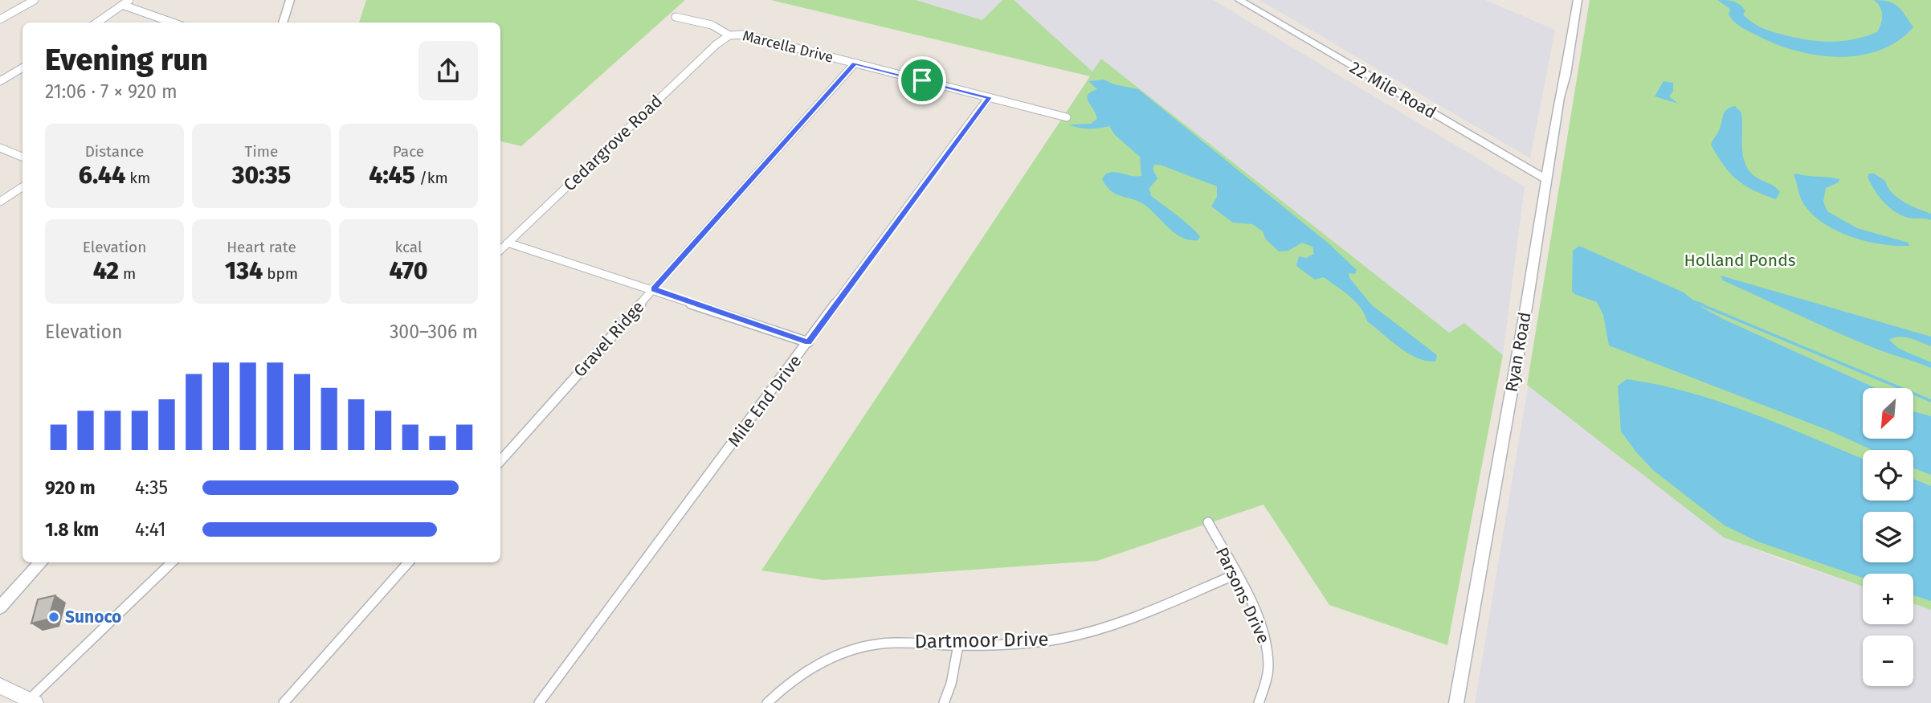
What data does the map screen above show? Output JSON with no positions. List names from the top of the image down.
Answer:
{
  "streets": {
    "street": [
      "Marcella Drive",
      "22 Mile Road",
      "Cedargrove Road",
      "Gravel Ridge",
      "Ryan Road",
      "Mile End Drive",
      "Parsons Drive",
      "Dartmoor Drive"
    ]
  },
  "crossings": [
    ["Marcella Drive", "Cedargrove Road"],
    ["Marcella Drive", "Gravel Ridge"],
    ["Marcella Drive", "Mile End Drive"],
    ["22 Mile Road", "Ryan Road"],
    ["Parsons Drive", "Dartmoor Drive"]
  ],
  "parks": ["Holland Ponds"],
  "places": ["Sunoco"],
  "north": "bottom left",
  "page": {
    "heading": ["Evening run", "21:06 · 7 × 920 m"],
    "stats": [
      ["Distance", "6.44 km"],
      ["Time", "30:35"],
      ["Pace", "4:45 /km"],
      ["Elevation", "42 m"],
      ["Heart rate", "134 bpm"],
      ["kcal", "470"]
    ],
    "chart": ["Elevation", "300–306 m"],
    "map_buttons": ["+", "−"],
    "list": [
      {
        "name": "920 m",
        "note": "4:35"
      },
      {
        "name": "1.8 km",
        "note": "4:41"
      }
    ]
  }
}
